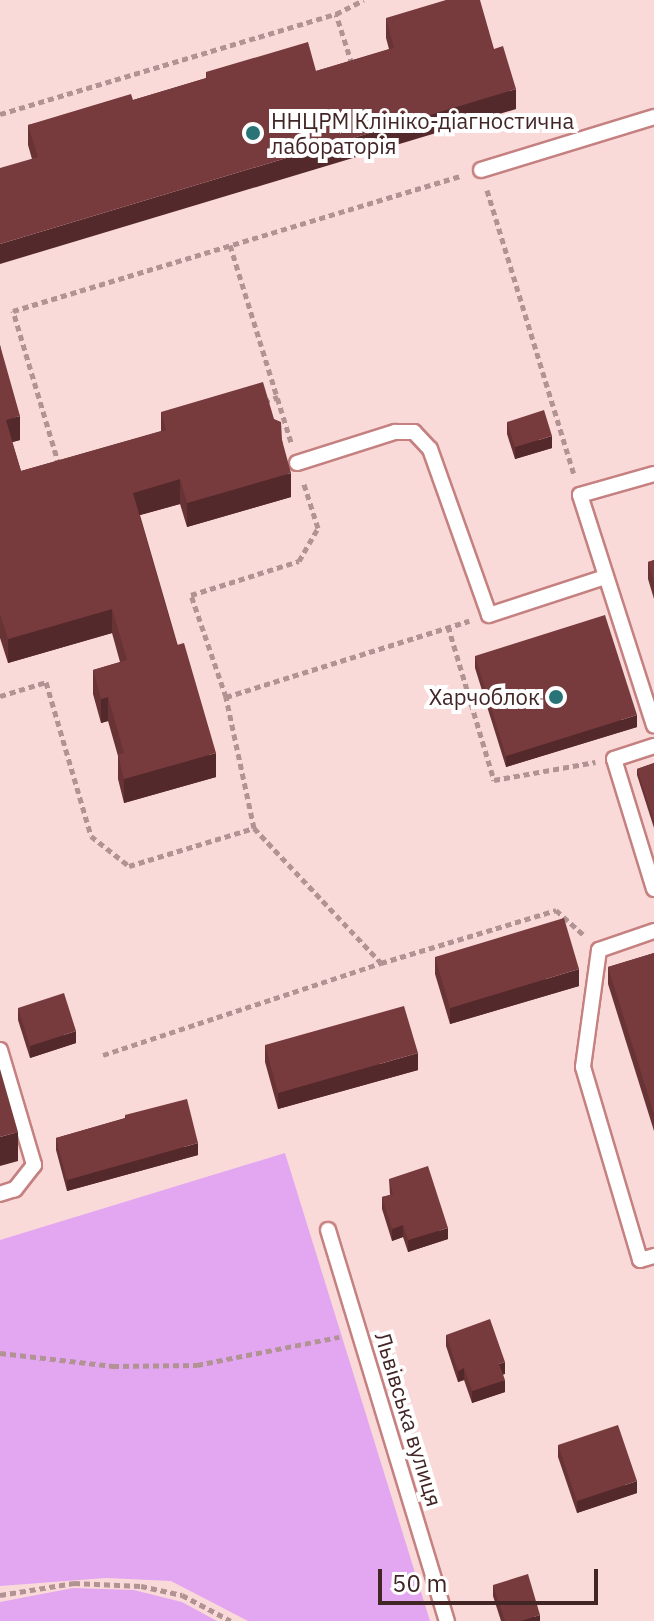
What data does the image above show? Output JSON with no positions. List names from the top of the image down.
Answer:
{
  "streets": {
    "lane": ["Львівська вулиця"]
  },
  "places": ["ННЦРМ Клініко-діагностична лабораторія", "Харчоблок"],
  "scale_bar": "50 m"
}
